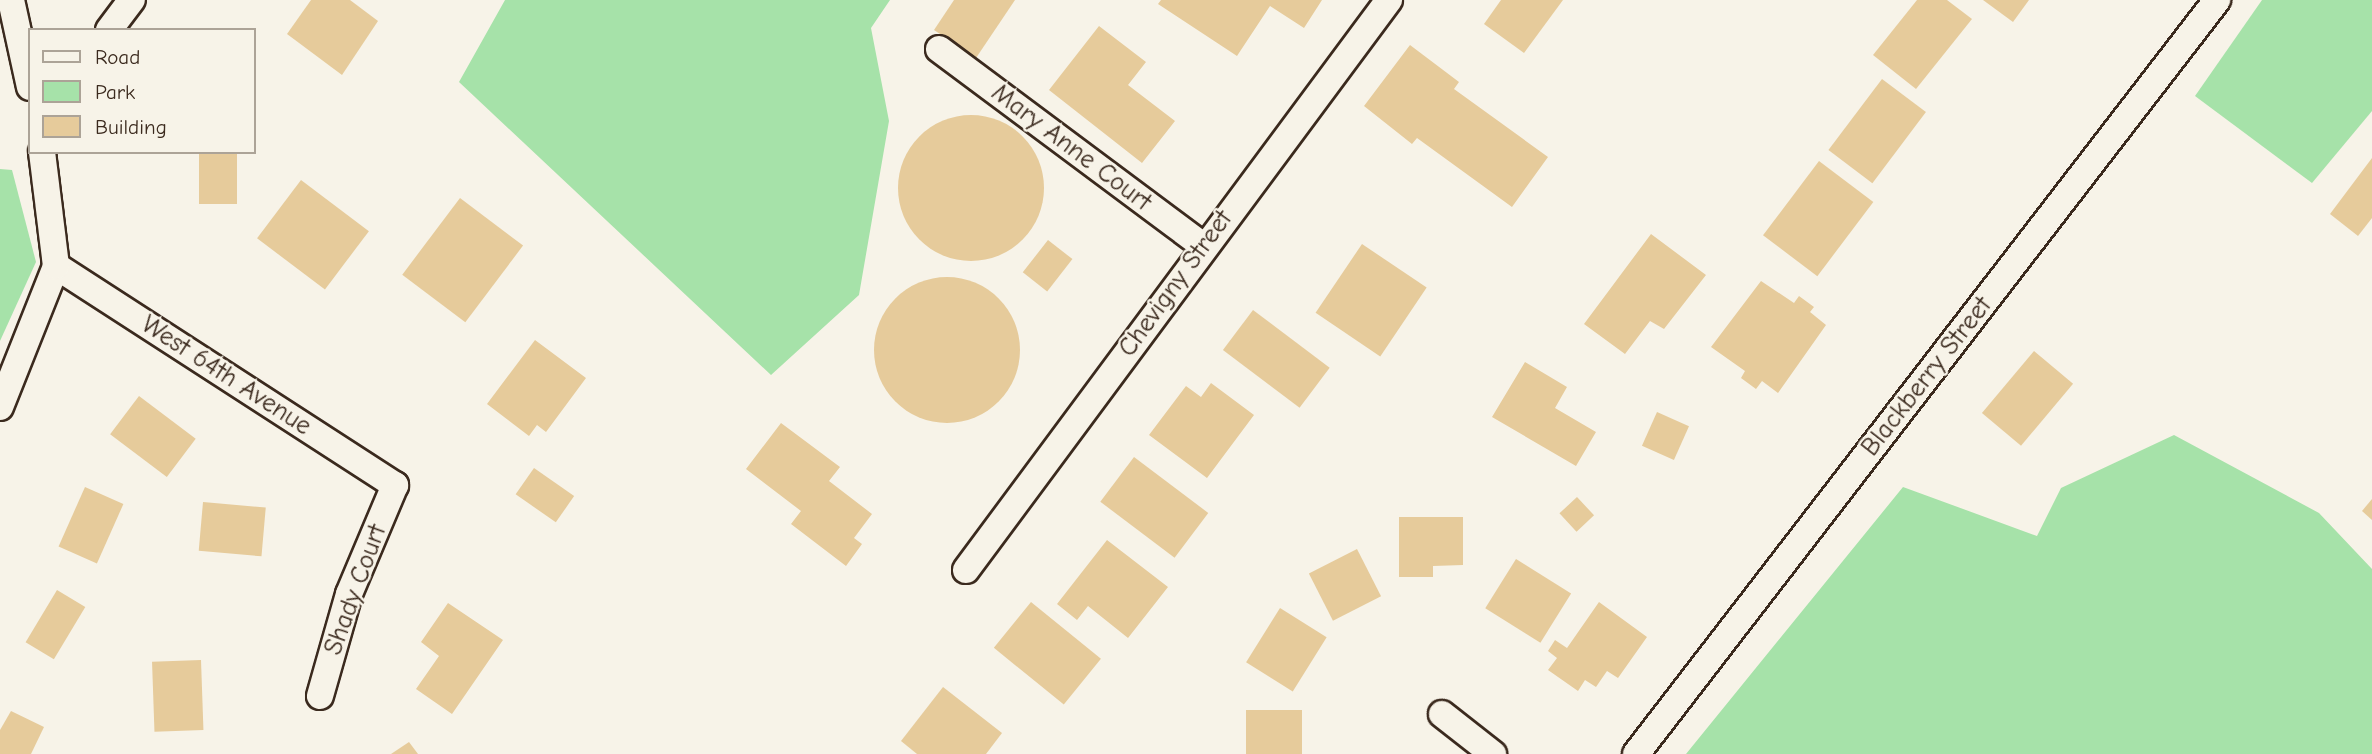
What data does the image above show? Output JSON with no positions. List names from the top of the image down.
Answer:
{
  "streets": {
    "street": [
      "Mary Anne Court",
      "Chevigny Street",
      "West 64th Avenue",
      "Blackberry Street",
      "Shady Court"
    ]
  },
  "crossings": [
    ["Mary Anne Court", "Chevigny Street"],
    ["West 64th Avenue", "Shady Court"]
  ],
  "legend": ["Road", "Park", "Building"]
}
